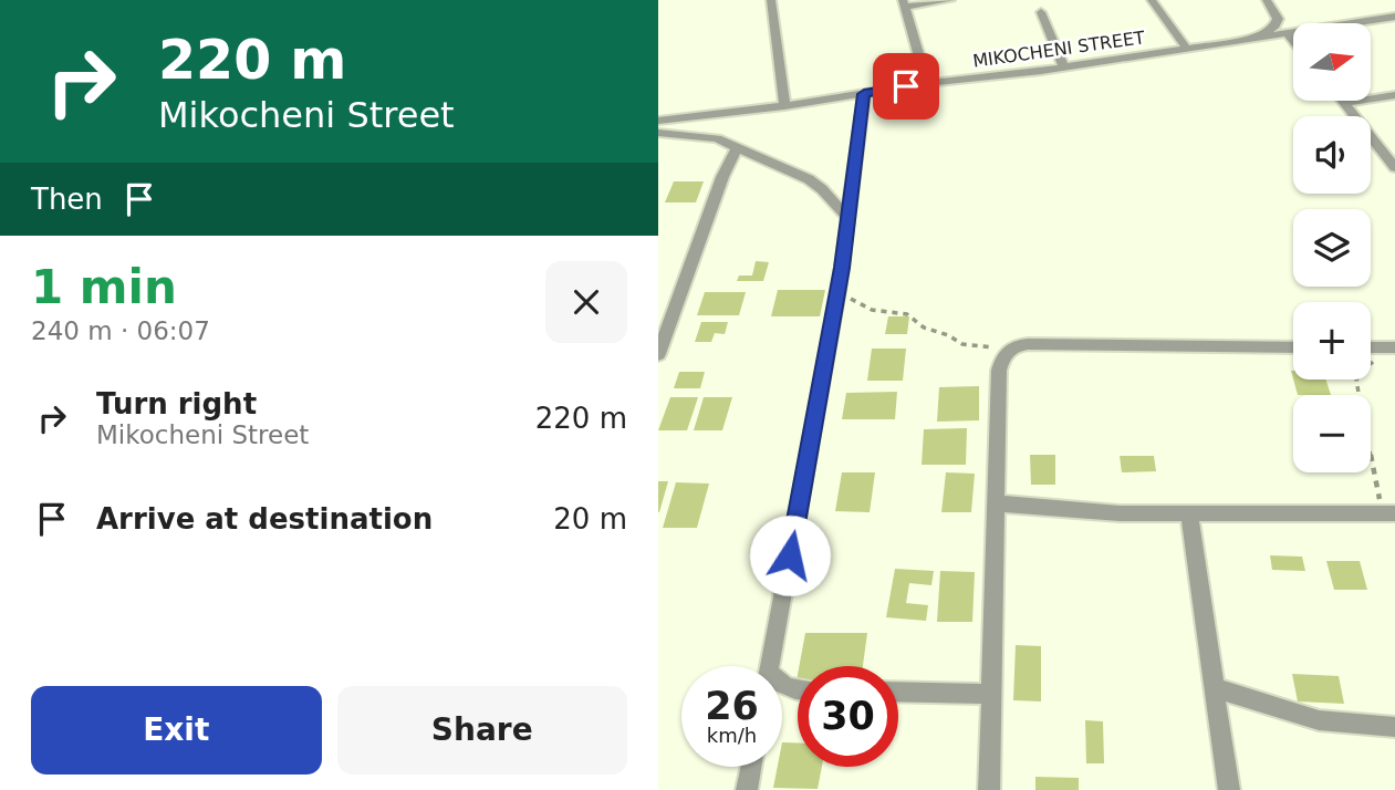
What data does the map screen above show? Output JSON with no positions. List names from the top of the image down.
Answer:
{
  "streets": {
    "street": ["MIKOCHENI STREET"]
  },
  "north": "right",
  "page": {
    "turn": ["220 m", "Mikocheni Street"],
    "map_buttons": ["+", "−"],
    "then": "Then",
    "heading": ["1 min", "240 m · 06:07"],
    "list": [
      {
        "name": "Turn right",
        "note": "Mikocheni Street",
        "value": "220 m"
      },
      {
        "name": "Arrive at destination",
        "value": "20 m"
      }
    ],
    "speed": "26 km/h",
    "limit": "30",
    "buttons": ["Exit", "Share"]
  }
}
